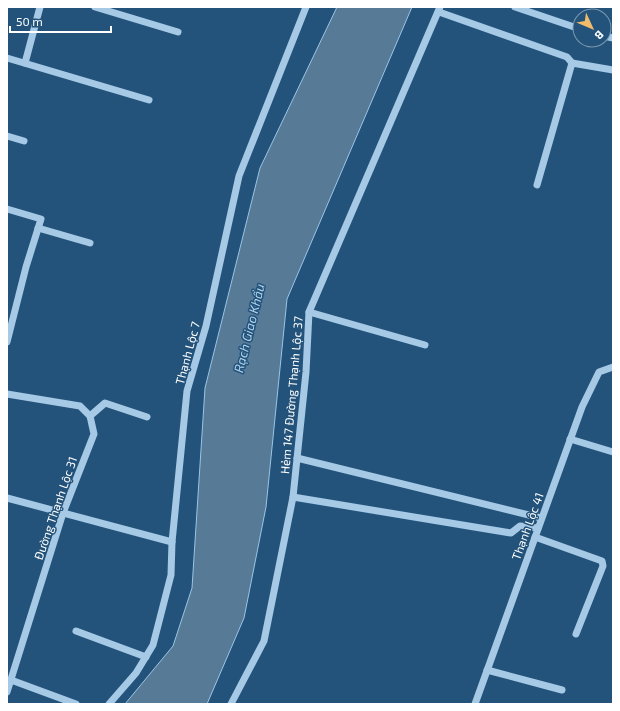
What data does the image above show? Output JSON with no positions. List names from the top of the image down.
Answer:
{
  "streets": {
    "street": [
      "Thạnh Lộc 7",
      "Hẻm 147 Đường Thạnh Lộc 37",
      "Đường Thạnh Lộc 31",
      "Thạnh Lộc 41"
    ]
  },
  "water": ["Rạch Giao Khẩu"],
  "scale_bar": "50 m",
  "north": "bottom right"
}
